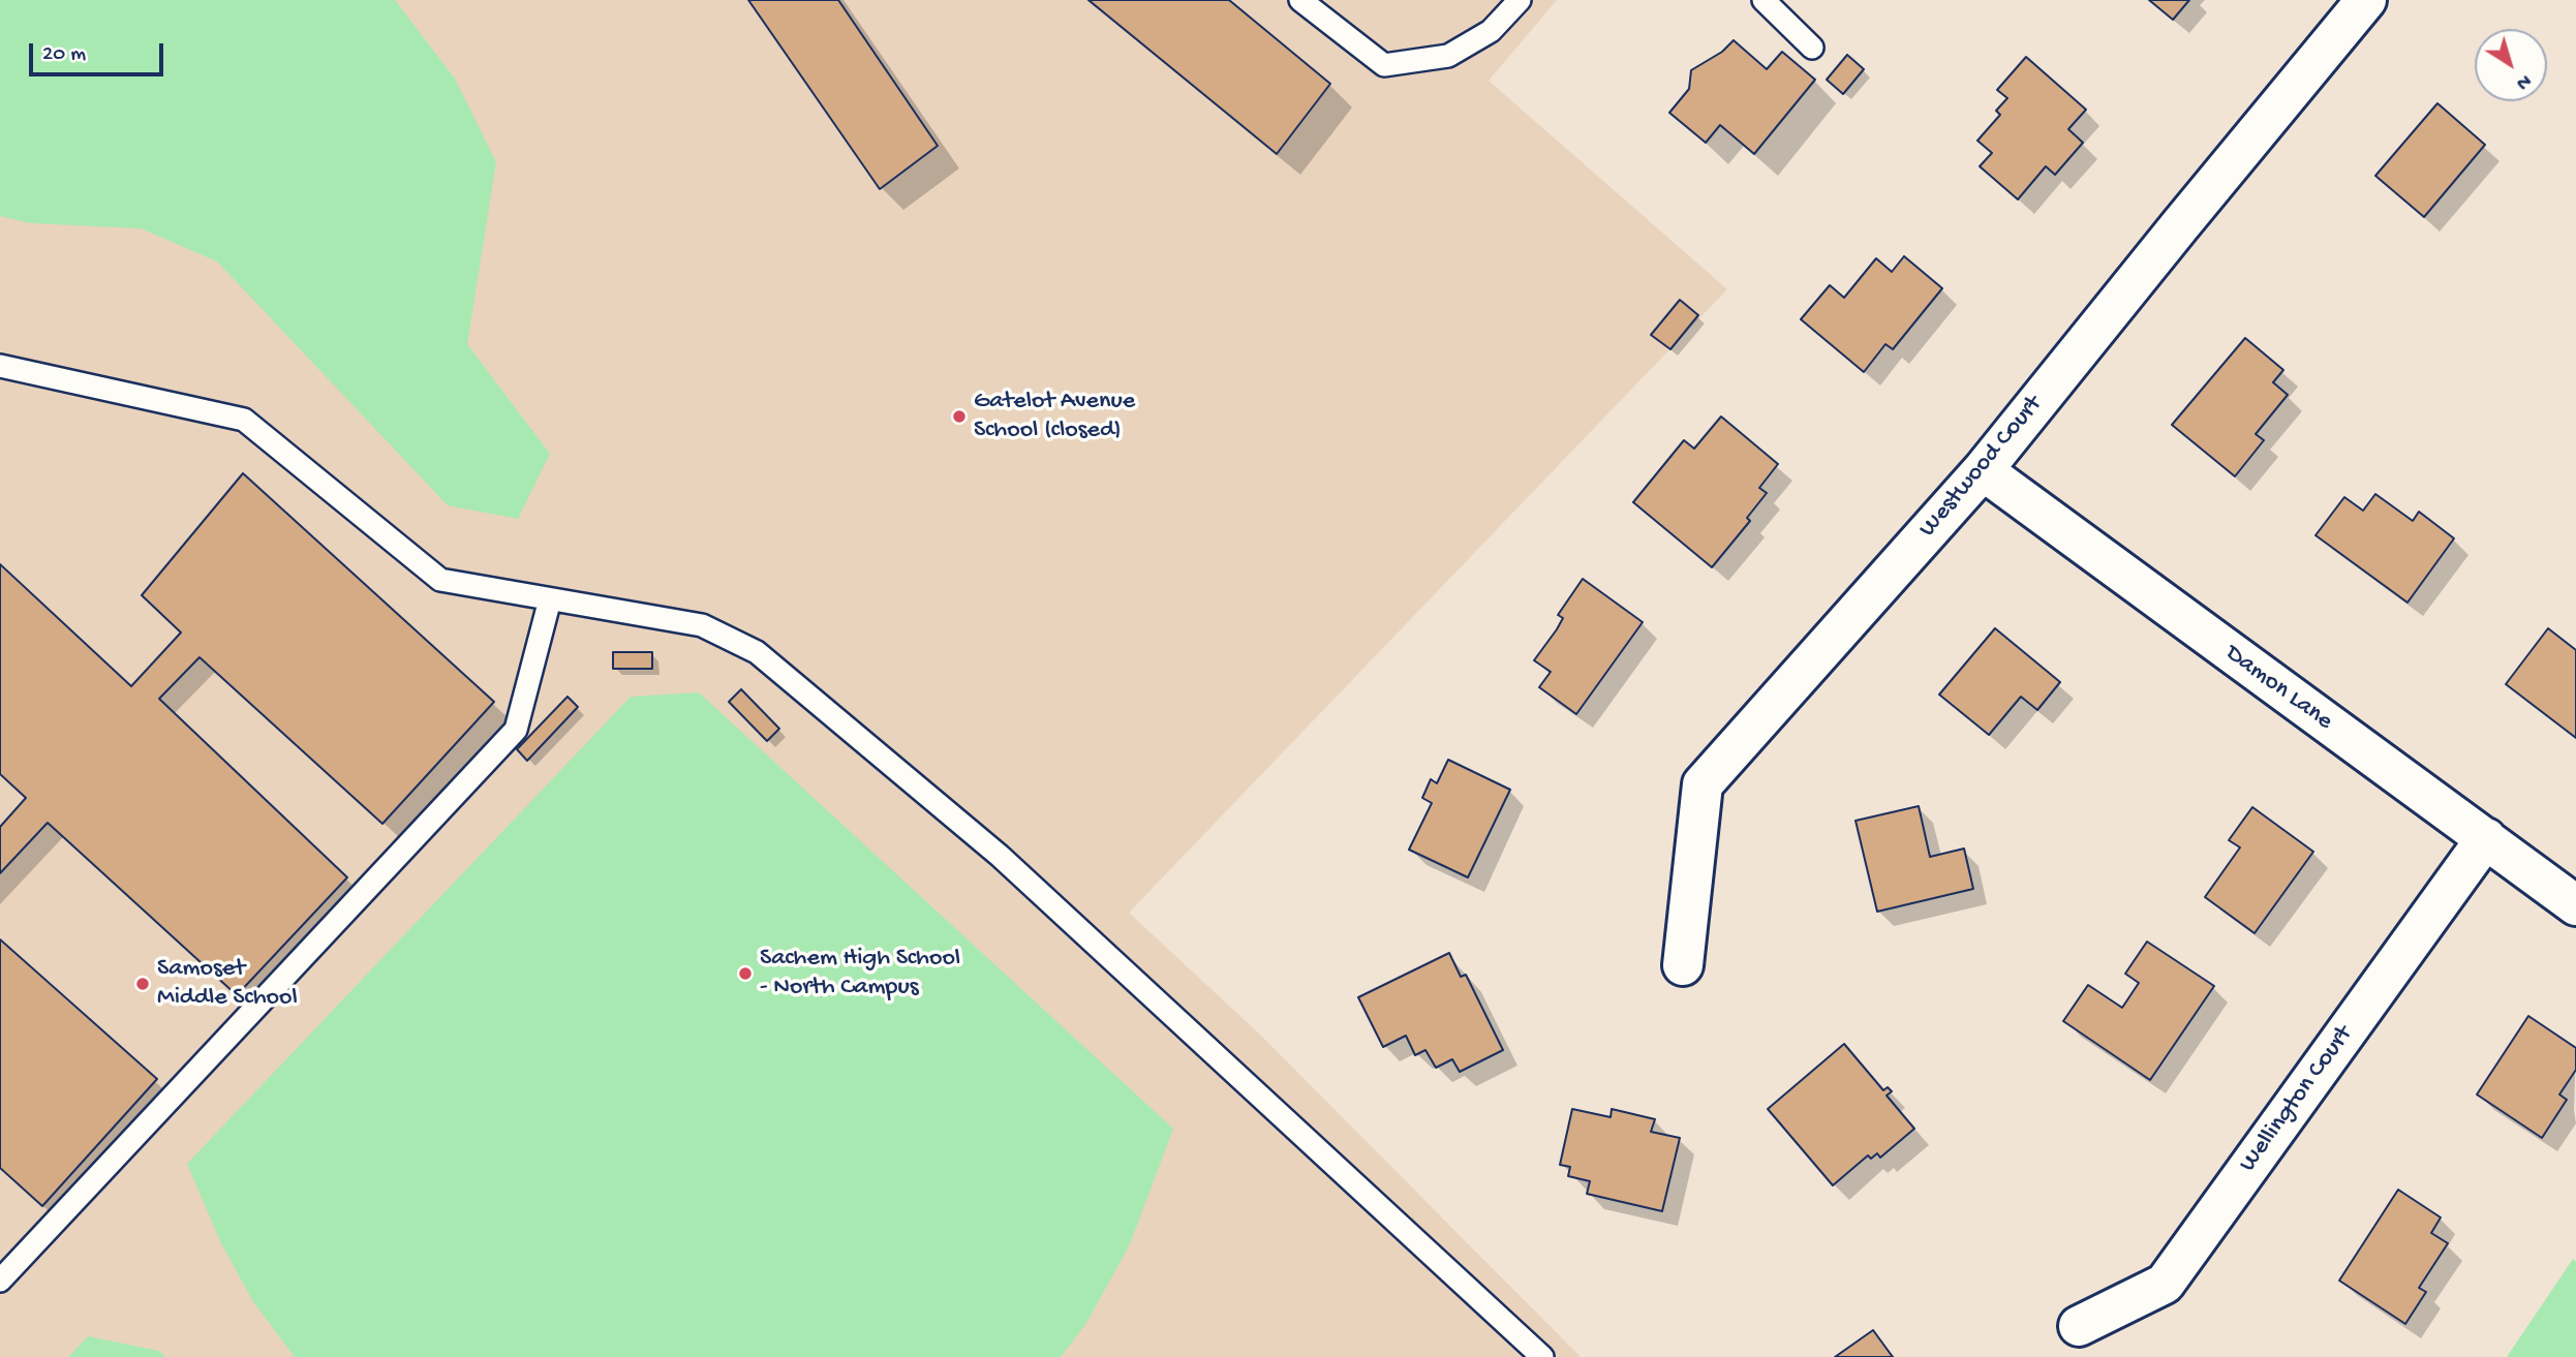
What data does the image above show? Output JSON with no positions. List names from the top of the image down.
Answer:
{
  "streets": {
    "street": ["Westwood Court", "Damon Lane", "Wellington Court"]
  },
  "crossings": [
    ["Westwood Court", "Damon Lane"],
    ["Damon Lane", "Wellington Court"]
  ],
  "places": ["Gatelot Avenue School (closed)", "Sachem High School - North Campus", "Samoset Middle School"],
  "scale_bar": "20 m",
  "north": "bottom right"
}
